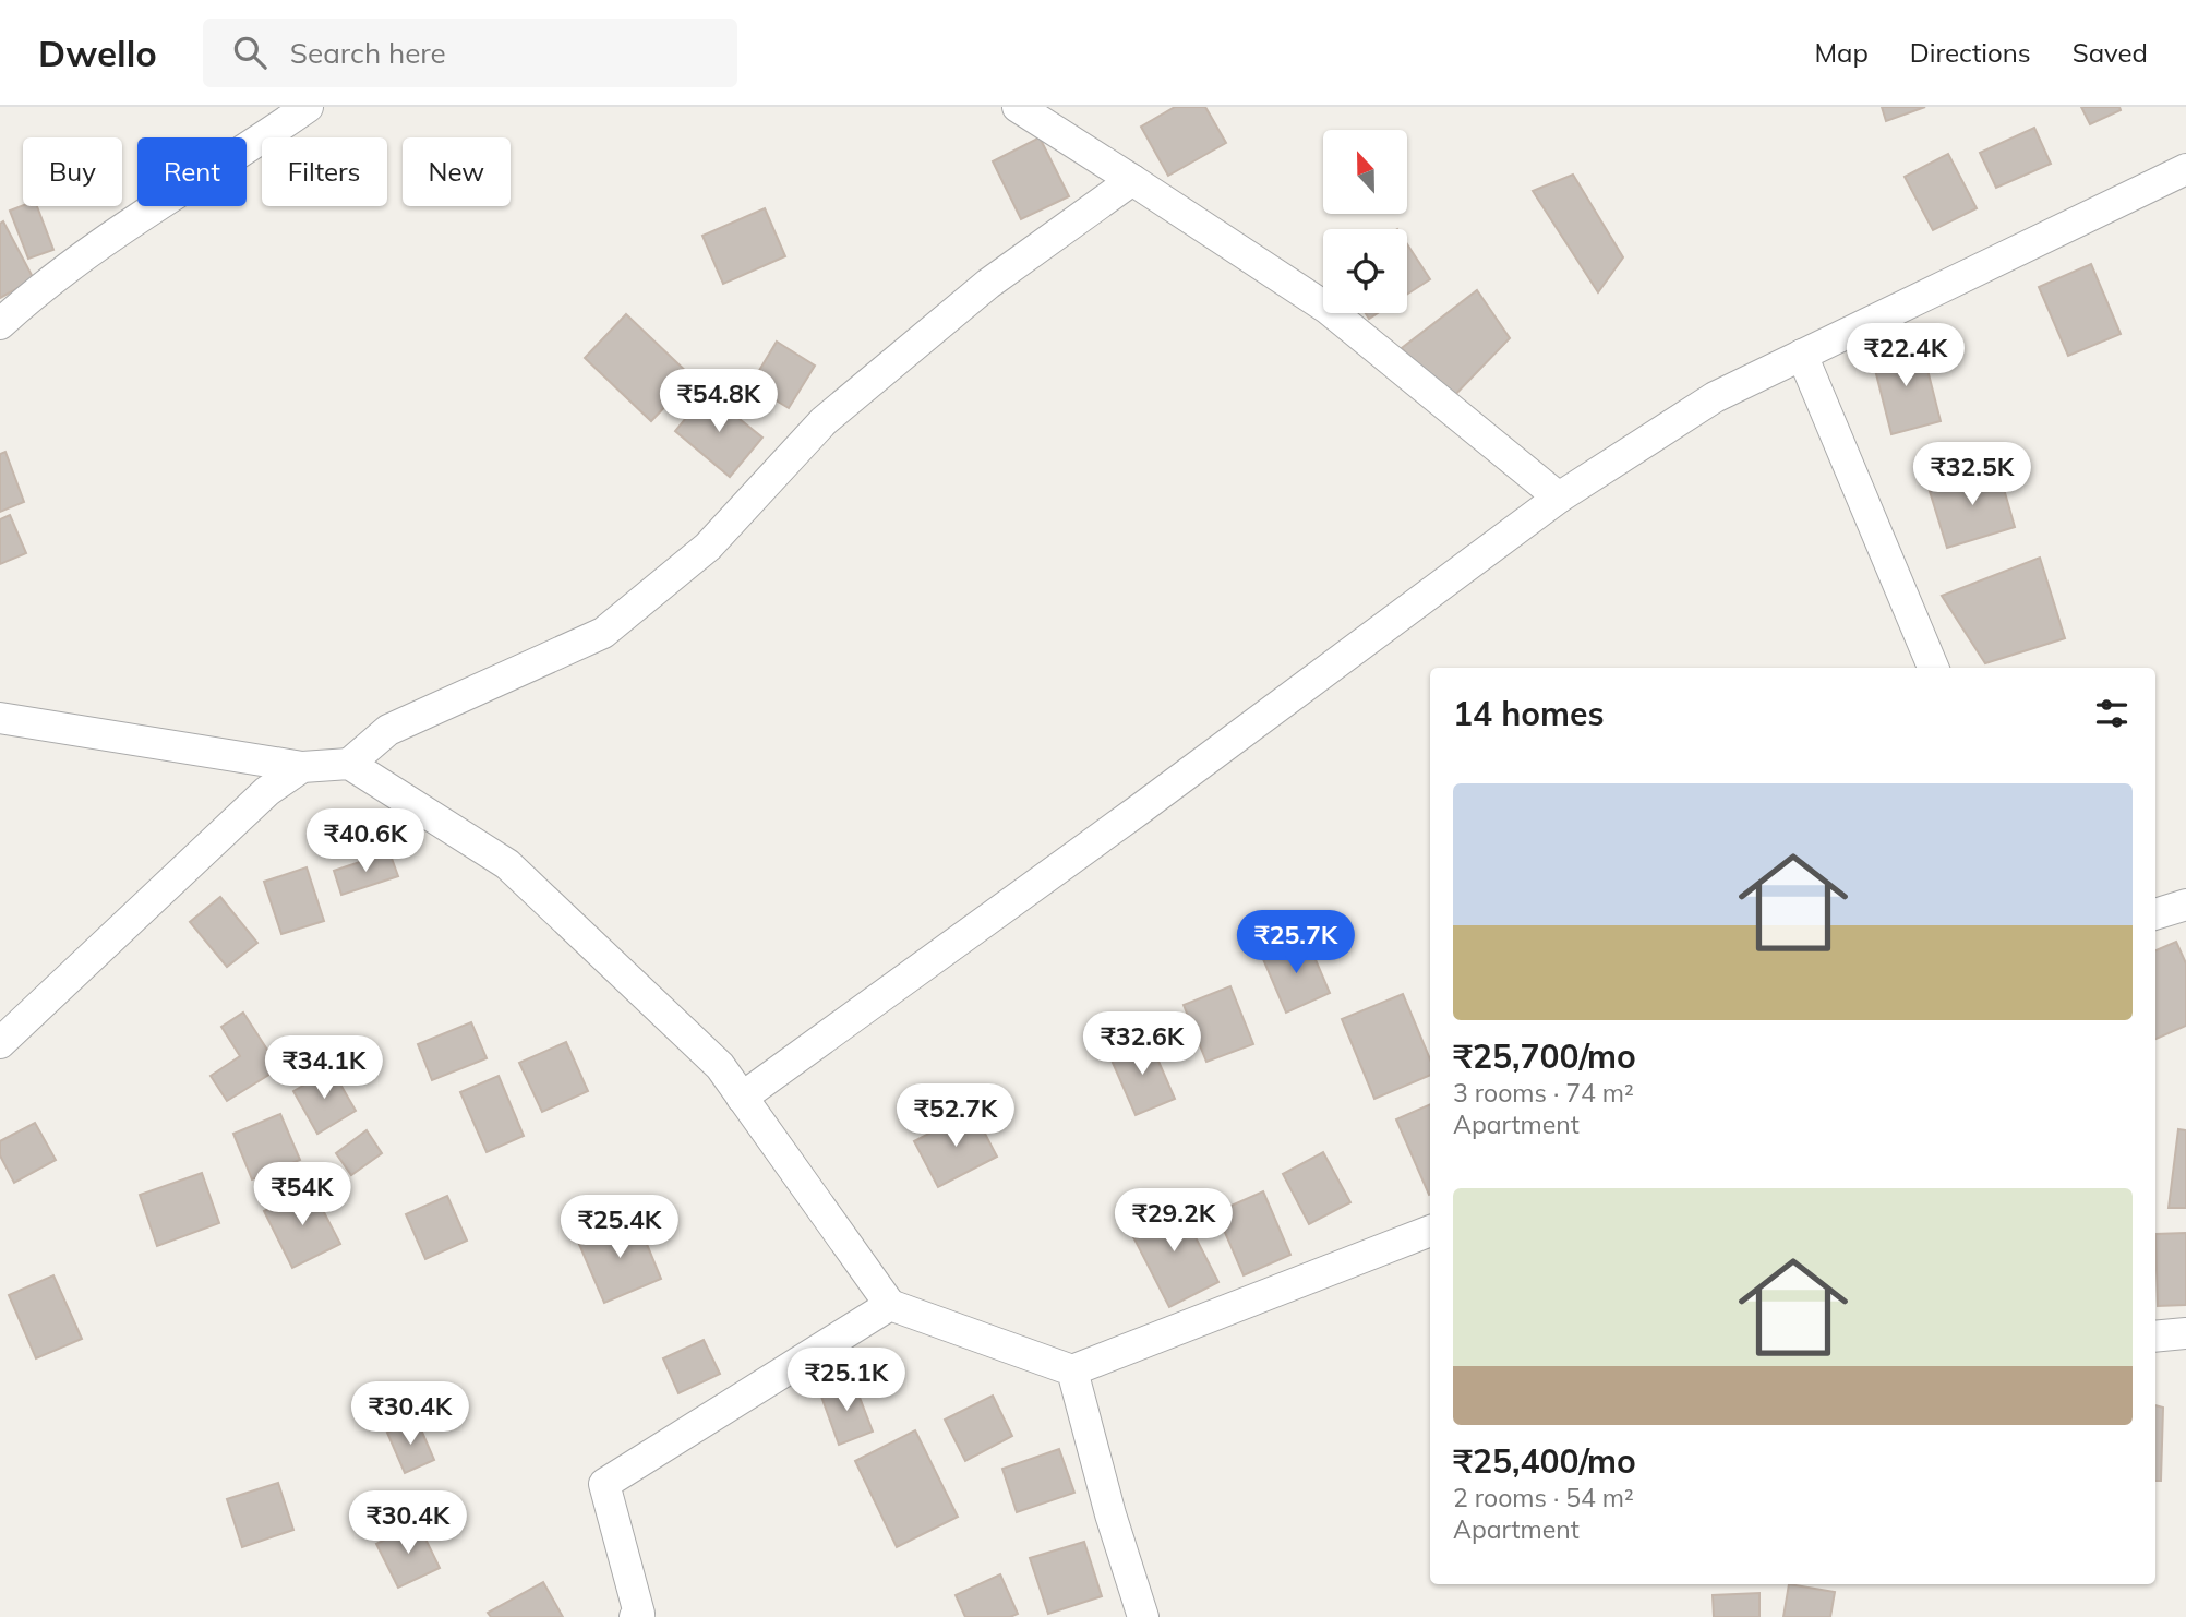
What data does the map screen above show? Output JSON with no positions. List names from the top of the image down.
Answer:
{
  "north": "top",
  "page": {
    "header": "Dwello",
    "search": "Search here",
    "nav": ["Map", "Directions", "Saved"],
    "chip": [
      "Buy",
      "Rent",
      "Filters",
      "New"
    ],
    "price": [
      "₹22.4K",
      "₹54.8K",
      "₹32.5K",
      "₹40.6K",
      "₹25.7K",
      "₹32.6K",
      "₹34.1K",
      "₹52.7K",
      "₹54K",
      "₹29.2K",
      "₹25.4K",
      "₹25.1K",
      "₹30.4K",
      "₹30.4K"
    ],
    "heading": "14 homes",
    "list": [
      {
        "name": "₹25,700/mo",
        "note": "3 rooms · 74 m² · Apartment"
      },
      {
        "name": "₹25,400/mo",
        "note": "2 rooms · 54 m² · Apartment"
      }
    ]
  }
}
